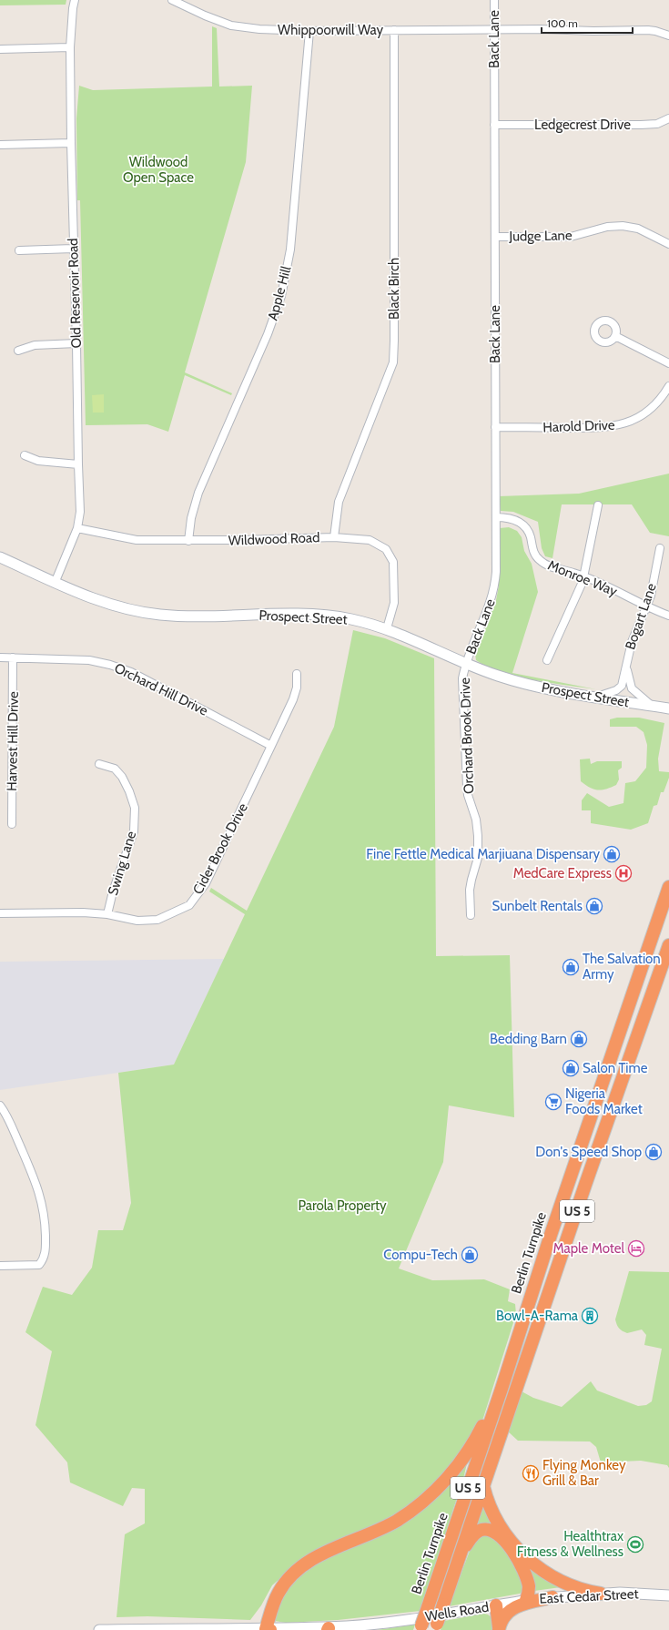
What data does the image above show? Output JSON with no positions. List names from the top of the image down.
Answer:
{
  "streets": {
    "highway": ["US 5", "Berlin Turnpike"],
    "main road": ["Prospect Street", "East Cedar Street", "Wells Road"],
    "street": [
      "Whippoorwill Way",
      "Back Lane",
      "Ledgecrest Drive",
      "Judge Lane",
      "Black Birch",
      "Old Reservoir Road",
      "Apple Hill",
      "Harold Drive",
      "Wildwood Road",
      "Monroe Way",
      "Bogart Lane",
      "Orchard Hill Drive",
      "Orchard Brook Drive",
      "Harvest Hill Drive",
      "Cider Brook Drive",
      "Swing Lane"
    ]
  },
  "crossings": [
    ["Whippoorwill Way", "Back Lane"],
    ["Whippoorwill Way", "Black Birch"],
    ["Whippoorwill Way", "Apple Hill"],
    ["Back Lane", "Ledgecrest Drive"],
    ["Back Lane", "Judge Lane"],
    ["Back Lane", "Harold Drive"],
    ["Back Lane", "Monroe Way"],
    ["Back Lane", "Prospect Street"],
    ["Back Lane", "Orchard Brook Drive"],
    ["Black Birch", "Wildwood Road"],
    ["Old Reservoir Road", "Wildwood Road"],
    ["Old Reservoir Road", "Prospect Street"],
    ["Apple Hill", "Wildwood Road"],
    ["Wildwood Road", "Prospect Street"],
    ["Monroe Way", "Bogart Lane"],
    ["Bogart Lane", "Prospect Street"],
    ["Prospect Street", "Orchard Brook Drive"],
    ["Orchard Hill Drive", "Harvest Hill Drive"],
    ["Orchard Hill Drive", "Cider Brook Drive"],
    ["Cider Brook Drive", "Swing Lane"],
    ["East Cedar Street", "Wells Road"]
  ],
  "parks": ["Wildwood Open Space", "Parola Property"],
  "places": {
    "shop": [
      "Fine Fettle Medical Marjiuana Dispensary",
      "Sunbelt Rentals",
      "The Salvation Army",
      "Bedding Barn",
      "Salon Time",
      "Don's Speed Shop",
      "Compu-Tech"
    ],
    "hospital": ["MedCare Express"],
    "supermarket": ["Nigeria Foods Market"],
    "hotel": ["Maple Motel"],
    "building": ["Bowl-A-Rama"],
    "restaurant": ["Flying Monkey Grill & Bar"],
    "sports": ["Healthtrax Fitness & Wellness"]
  },
  "scale_bar": "100 m"
}
